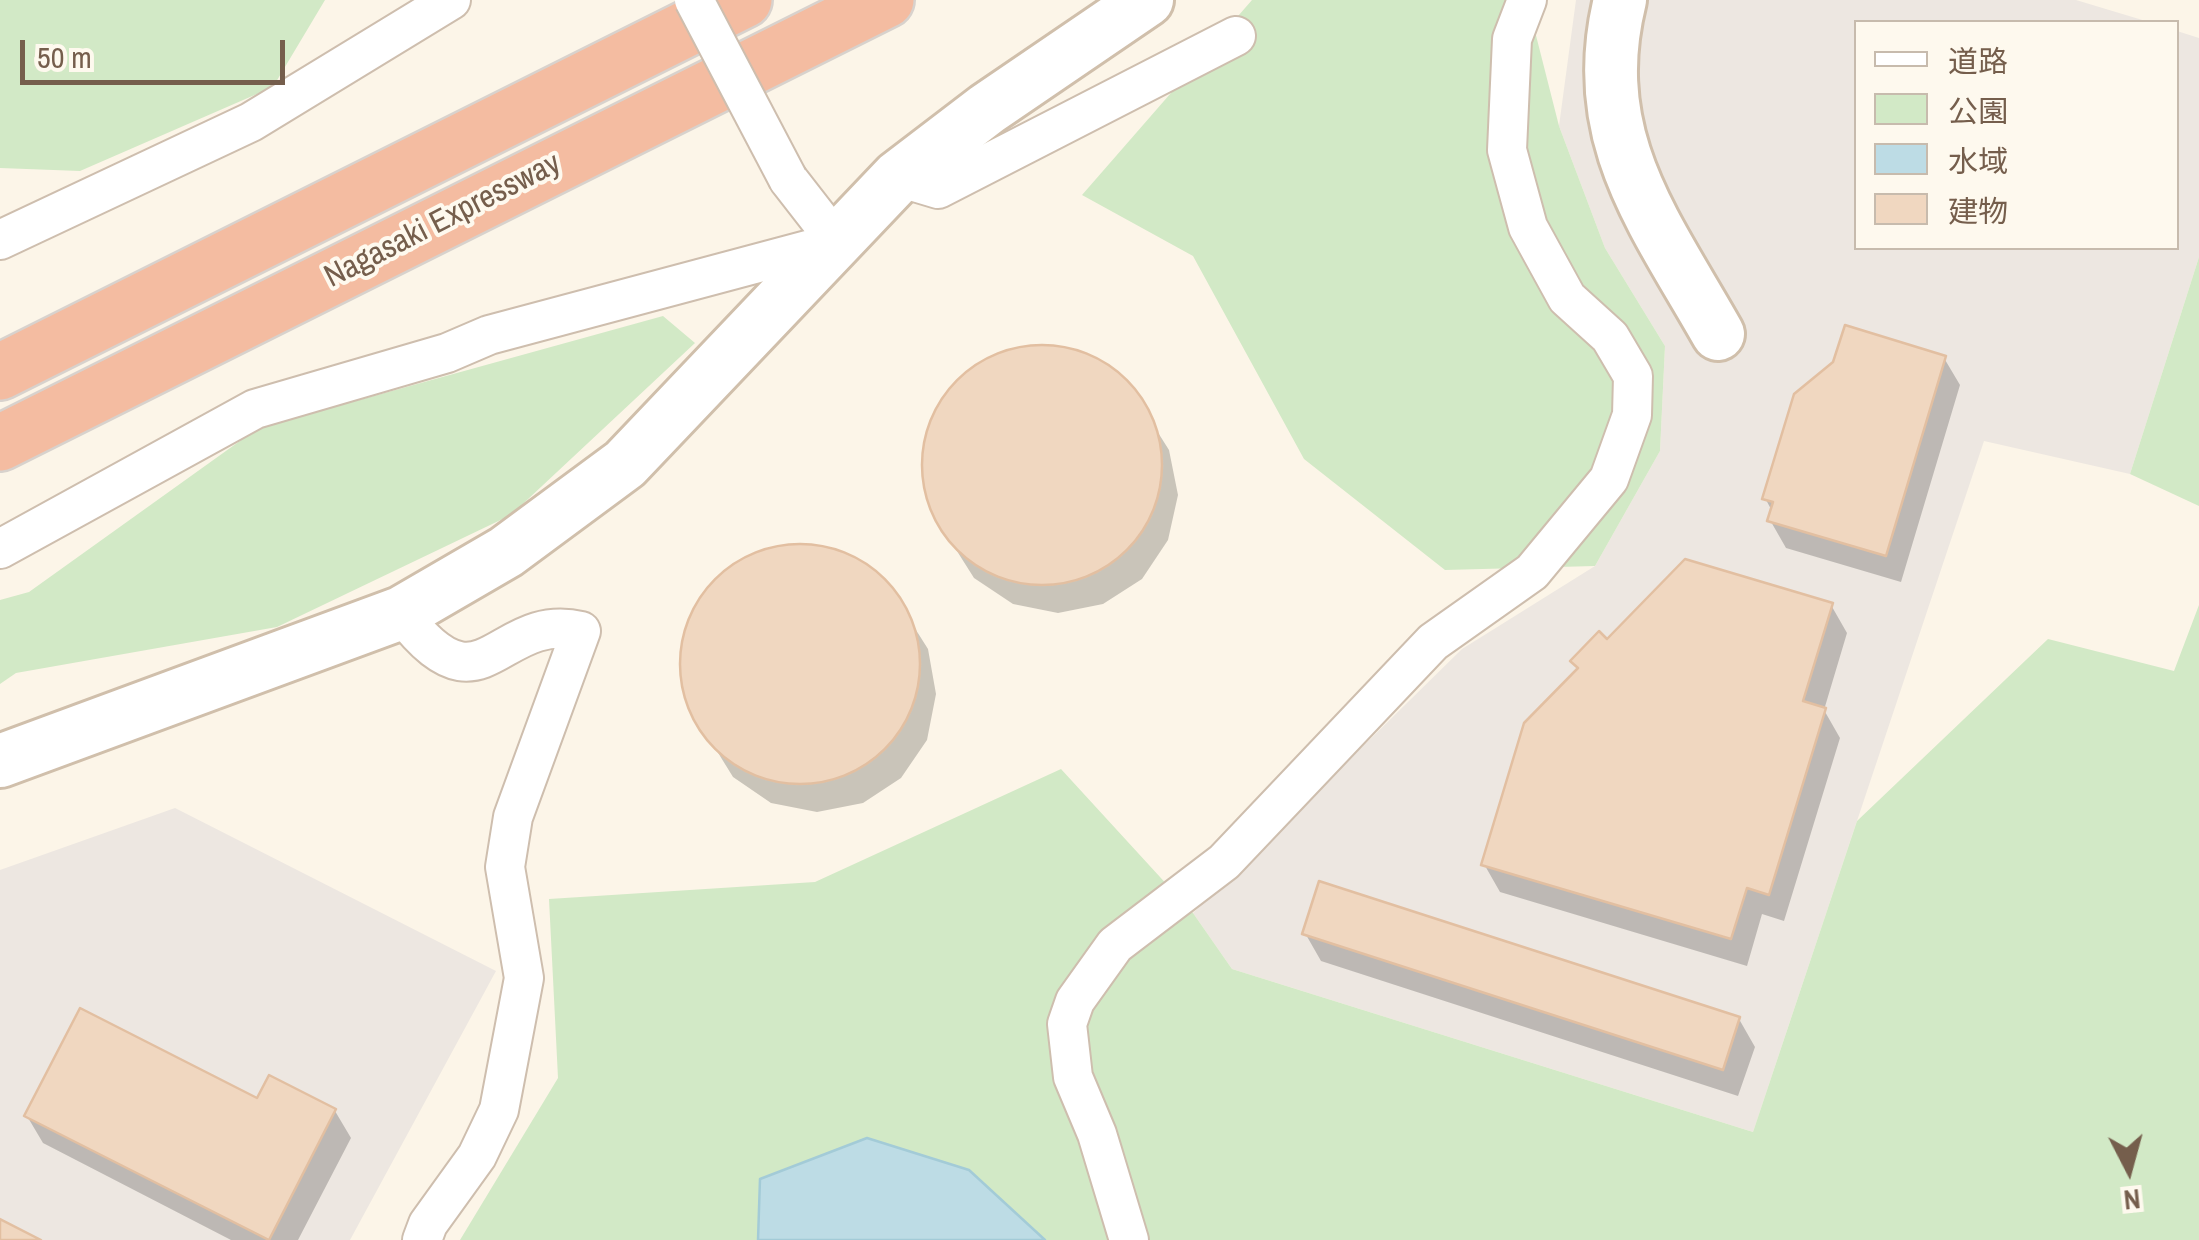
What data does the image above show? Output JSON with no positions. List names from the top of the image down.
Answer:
{
  "streets": {
    "highway": ["Nagasaki Expressway"]
  },
  "legend": [
    "道路",
    "公園",
    "水域",
    "建物"
  ],
  "scale_bar": "50 m",
  "north": "bottom"
}
